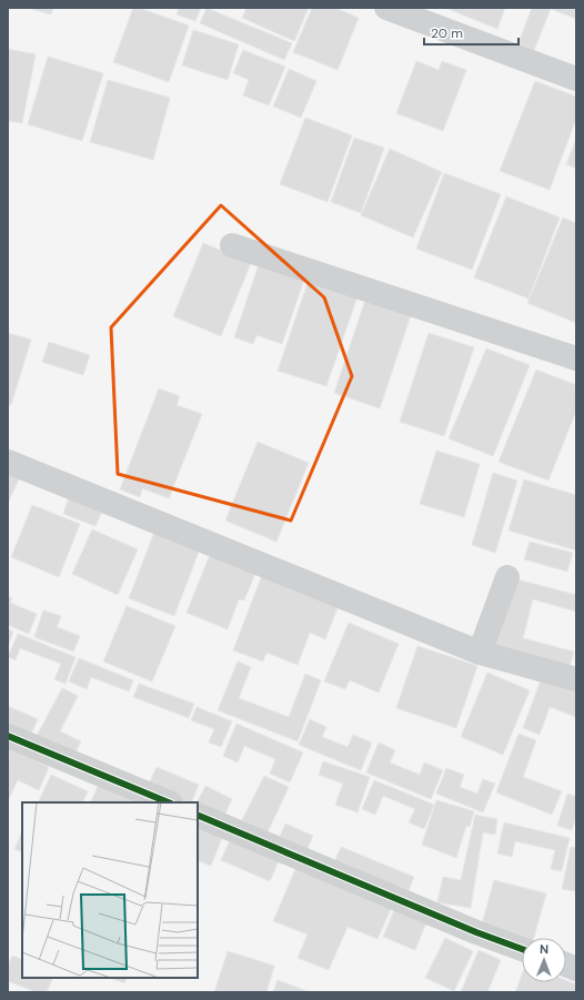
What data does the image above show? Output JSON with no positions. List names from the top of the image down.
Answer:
{
  "scale_bar": "20 m",
  "north": "top"
}
